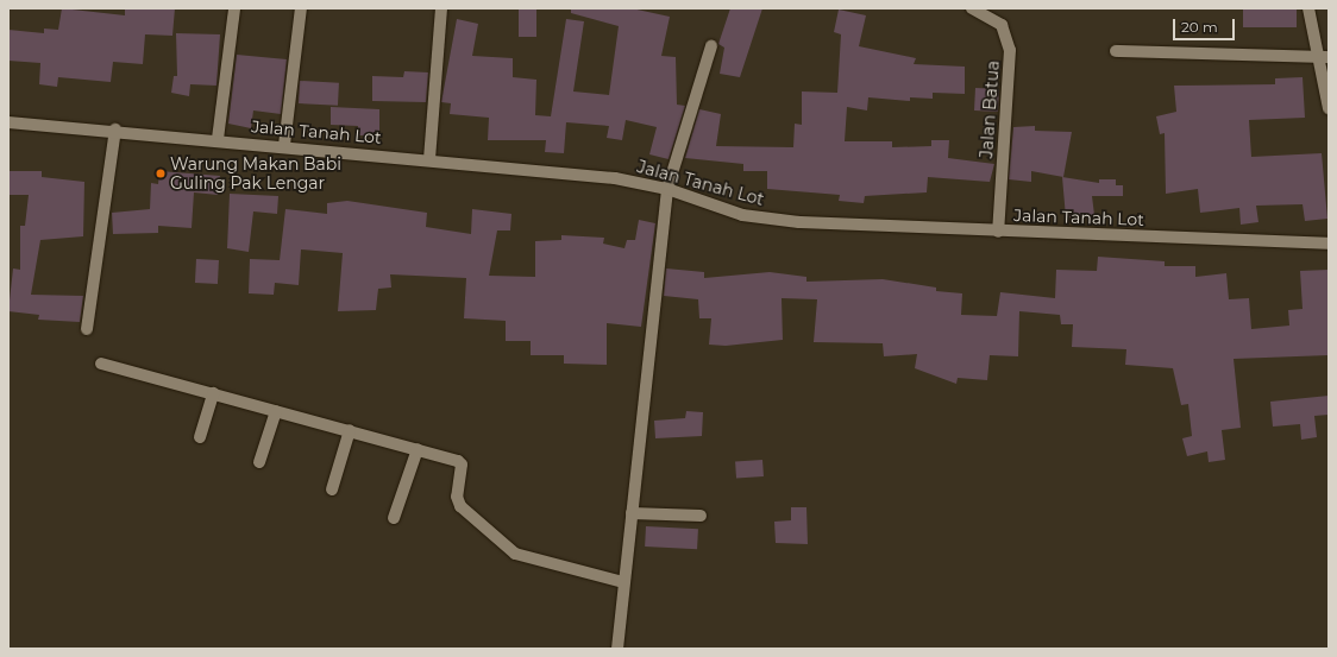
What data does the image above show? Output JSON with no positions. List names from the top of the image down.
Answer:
{
  "streets": {
    "street": ["Jalan Batua", "Jalan Tanah Lot"]
  },
  "crossings": [
    ["Jalan Batua", "Jalan Tanah Lot"]
  ],
  "places": ["Warung Makan Babi Guling Pak Lengar"],
  "scale_bar": "20 m"
}
